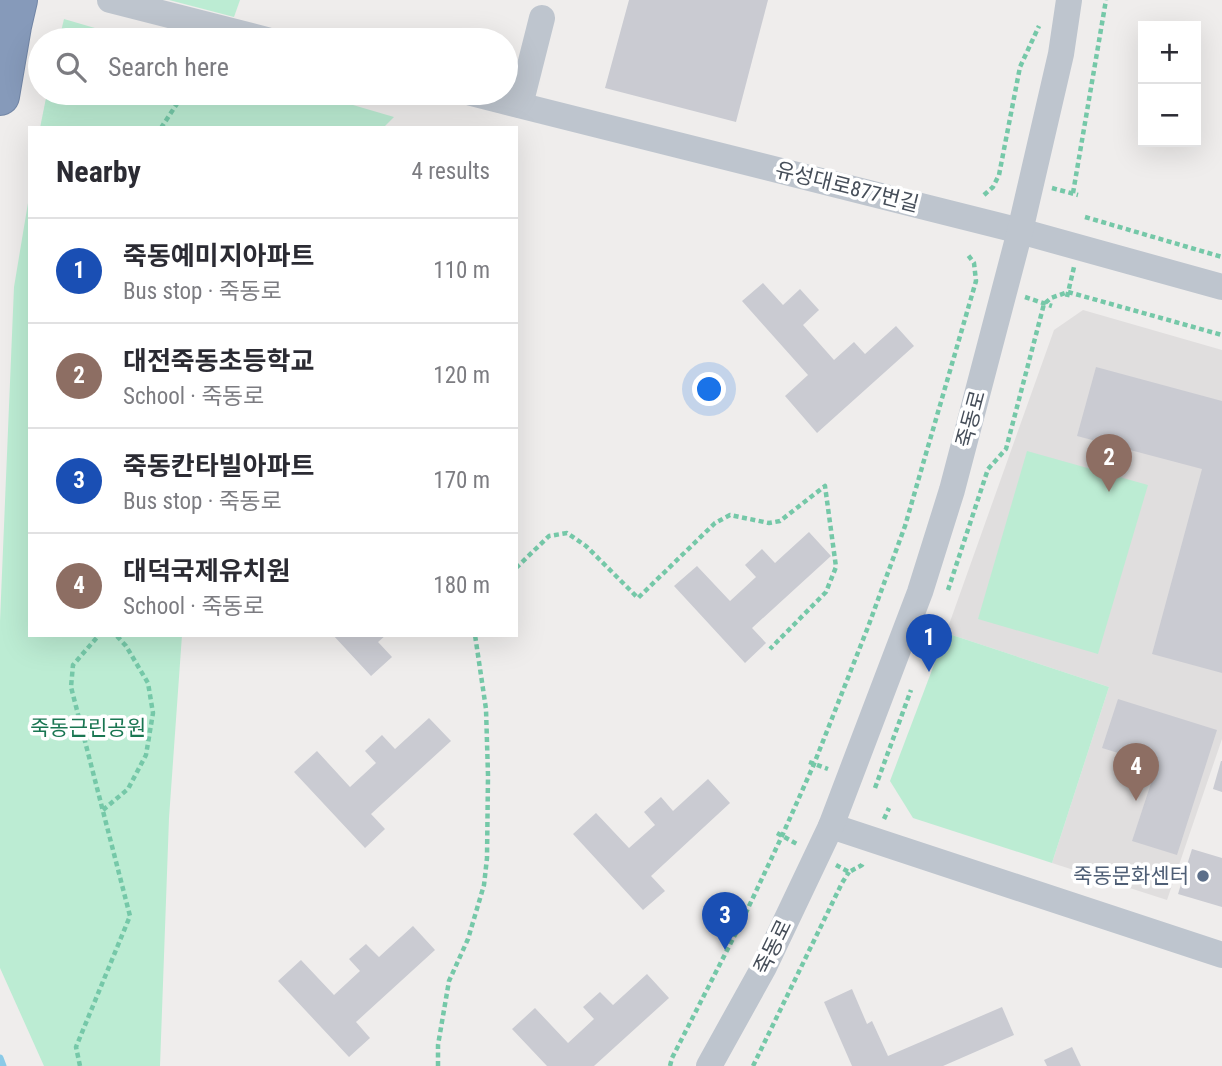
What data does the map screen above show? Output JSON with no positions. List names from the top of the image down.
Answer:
{
  "streets": {
    "street": ["유성대로877번길", "죽동로"]
  },
  "crossings": [
    ["유성대로877번길", "죽동로"]
  ],
  "parks": ["죽동근린공원"],
  "places": ["죽동문화센터"],
  "page": {
    "map_buttons": ["+", "−"],
    "search": "Search here",
    "heading": ["Nearby", "4 results"],
    "list": [
      {
        "mark": "1",
        "name": "죽동예미지아파트",
        "note": "Bus stop · 죽동로",
        "value": "110 m"
      },
      {
        "mark": "2",
        "name": "대전죽동초등학교",
        "note": "School · 죽동로",
        "value": "120 m"
      },
      {
        "mark": "3",
        "name": "죽동칸타빌아파트",
        "note": "Bus stop · 죽동로",
        "value": "170 m"
      },
      {
        "mark": "4",
        "name": "대덕국제유치원",
        "note": "School · 죽동로",
        "value": "180 m"
      }
    ],
    "pins": [
      "2",
      "1",
      "4",
      "3"
    ]
  }
}
